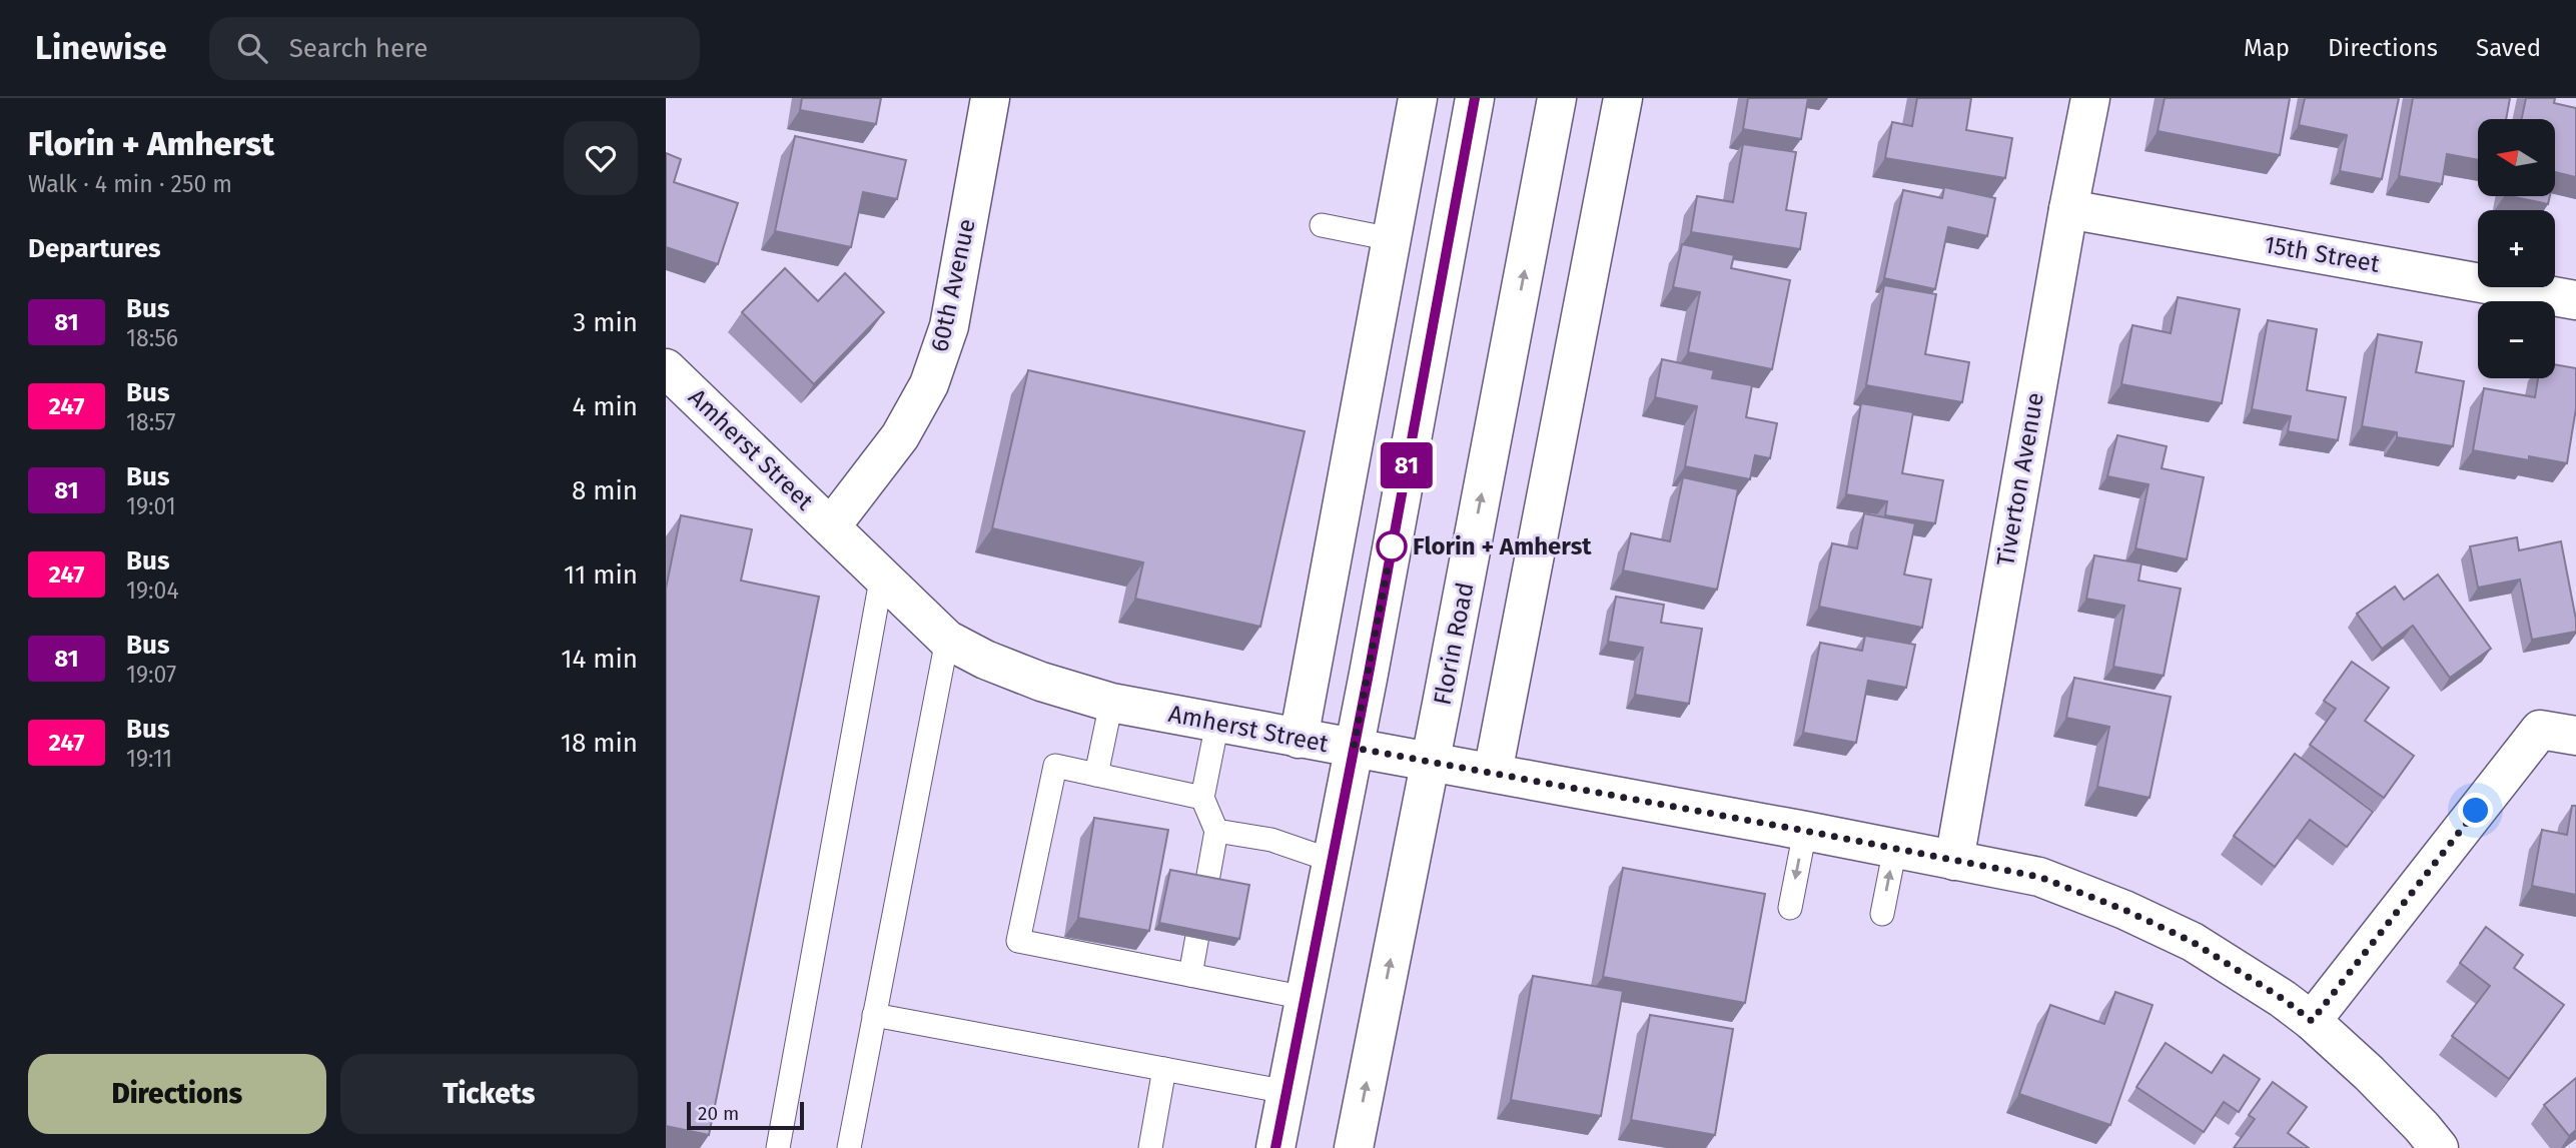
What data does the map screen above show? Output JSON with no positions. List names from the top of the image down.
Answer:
{
  "streets": {
    "street": [
      "15th Street",
      "60th Avenue",
      "Amherst Street",
      "Tiverton Avenue",
      "Florin Road"
    ]
  },
  "crossings": [
    ["15th Street", "Tiverton Avenue"],
    ["60th Avenue", "Amherst Street"],
    ["Amherst Street", "Tiverton Avenue"],
    ["Amherst Street", "Florin Road"]
  ],
  "places": ["Florin + Amherst"],
  "lines": ["bus line 81"],
  "scale_bar": "20 m",
  "north": "left",
  "page": {
    "header": "Linewise",
    "search": "Search here",
    "nav": ["Map", "Directions", "Saved"],
    "heading": [
      ["Florin + Amherst", "Walk · 4 min · 250 m"],
      "Departures"
    ],
    "on_map": "81",
    "map_buttons": ["+", "−"],
    "list": [
      {
        "mark": "81",
        "name": "Bus",
        "note": "18:56",
        "value": "3 min"
      },
      {
        "mark": "247",
        "name": "Bus",
        "note": "18:57",
        "value": "4 min"
      },
      {
        "mark": "81",
        "name": "Bus",
        "note": "19:01",
        "value": "8 min"
      },
      {
        "mark": "247",
        "name": "Bus",
        "note": "19:04",
        "value": "11 min"
      },
      {
        "mark": "81",
        "name": "Bus",
        "note": "19:07",
        "value": "14 min"
      },
      {
        "mark": "247",
        "name": "Bus",
        "note": "19:11",
        "value": "18 min"
      }
    ],
    "buttons": ["Directions", "Tickets"],
    "scale": "20 m"
  }
}
